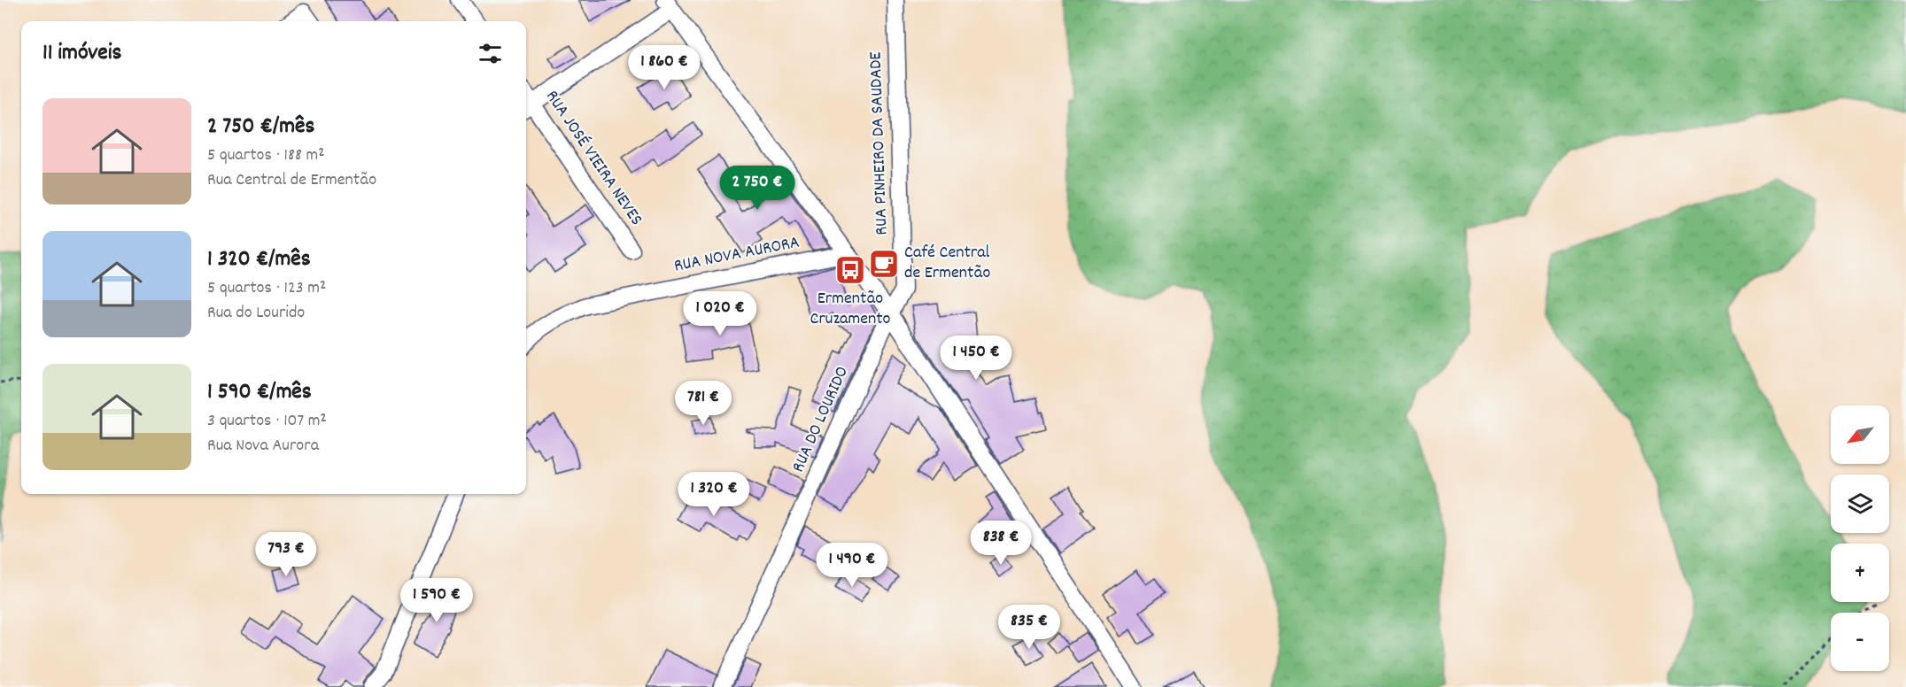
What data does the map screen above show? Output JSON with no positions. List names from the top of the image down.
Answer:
{
  "streets": {
    "street": [
      "RUA PINHEIRO DA SAUDADE",
      "RUA JOSÉ VIEIRA NEVES",
      "RUA NOVA AURORA",
      "RUA DO LOURIDO"
    ]
  },
  "crossings": [
    ["RUA PINHEIRO DA SAUDADE", "RUA DO LOURIDO"]
  ],
  "places": {
    "cafe": ["Café Central de Ermentão"],
    "bus stop": ["Ermentão Cruzamento"]
  },
  "north": "bottom left",
  "page": {
    "heading": "11 imóveis",
    "price": [
      "1 860 €",
      "2 750 €",
      "1 020 €",
      "1 450 €",
      "781 €",
      "1 320 €",
      "838 €",
      "793 €",
      "1 490 €",
      "1 590 €",
      "835 €"
    ],
    "list": [
      {
        "name": "2 750 €/mês",
        "note": "5 quartos · 188 m² · Rua Central de Ermentão"
      },
      {
        "name": "1 320 €/mês",
        "note": "5 quartos · 123 m² · Rua do Lourido"
      },
      {
        "name": "1 590 €/mês",
        "note": "3 quartos · 107 m² · Rua Nova Aurora"
      }
    ],
    "map_buttons": ["+", "−"]
  }
}
